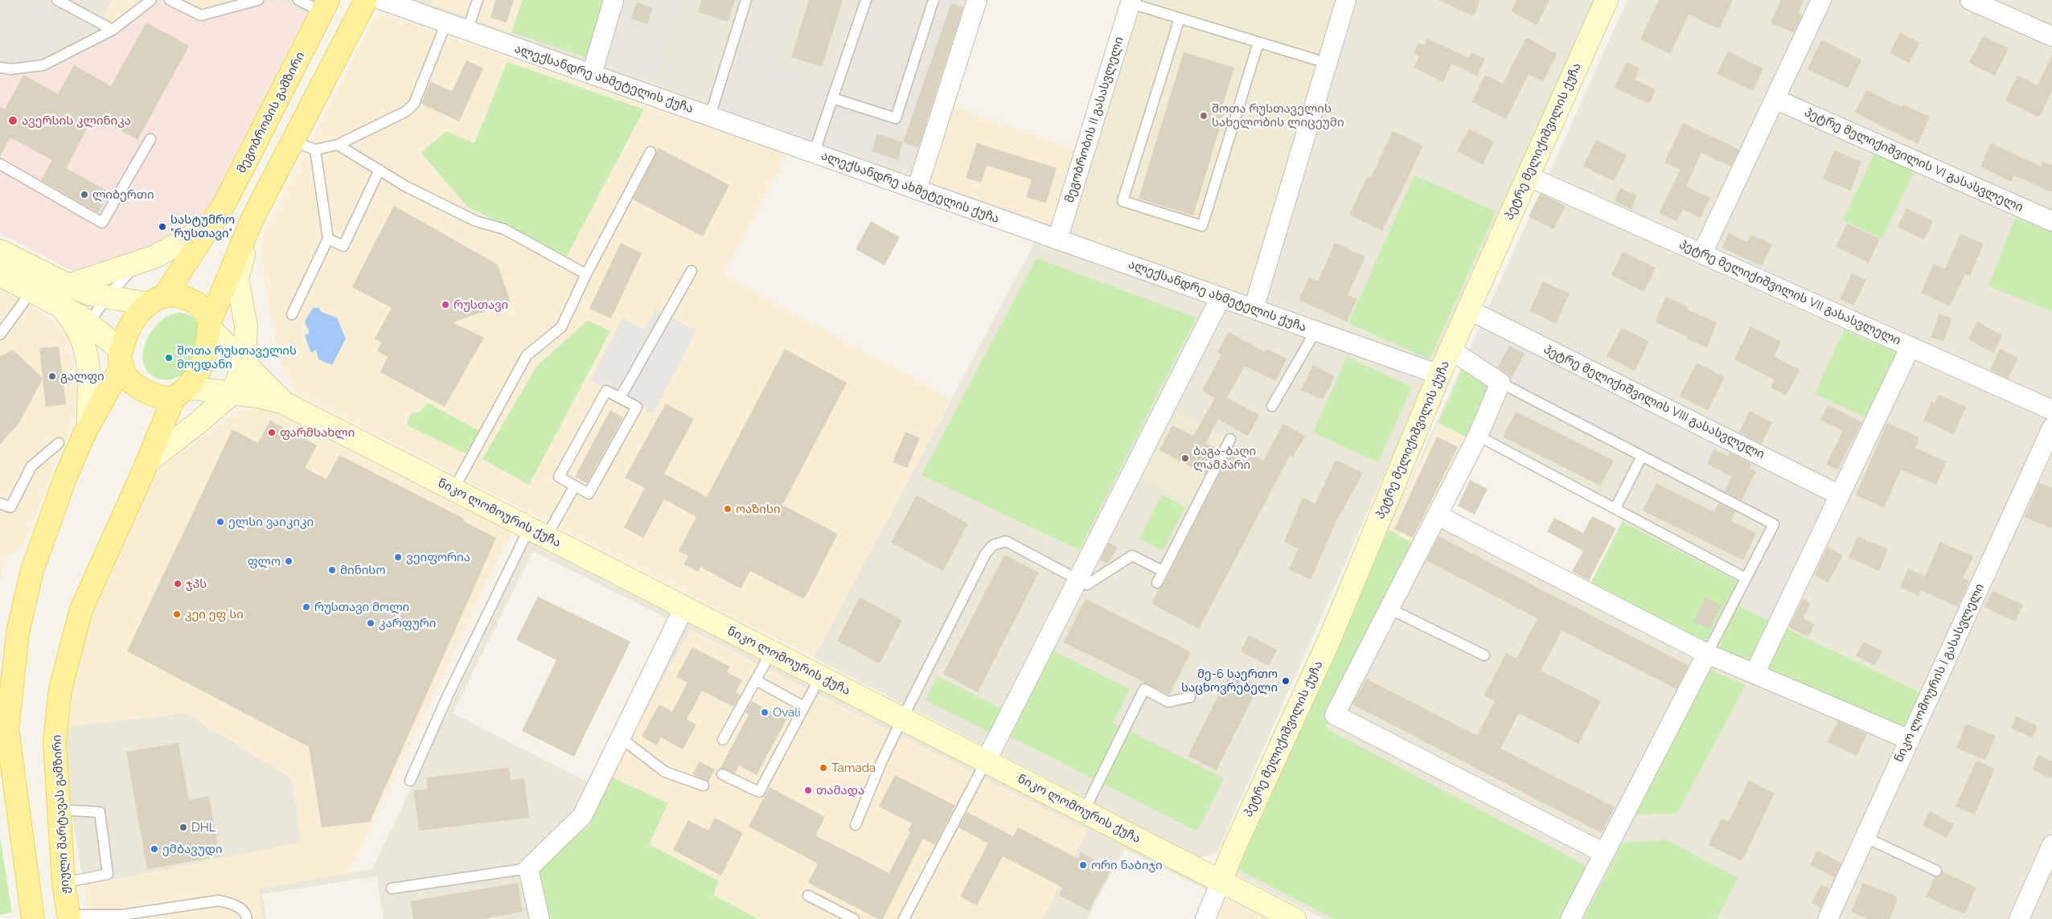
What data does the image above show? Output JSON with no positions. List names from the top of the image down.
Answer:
{
  "streets": {
    "main road": ["მეგობრობის გამზირი", "ჟიული შარტავას გამზირი"],
    "street": [
      "ალექსანდრე ახმეტელის ქუჩა",
      "მეგობრობის II გასასვლელი",
      "პეტრე მელიქიშვილის ქუჩა",
      "პეტრე მელიქიშვილის VI გასასვლელი",
      "პეტრე მელიქიშვილის VII გასასვლელი",
      "პეტრე მელიქიშვილის VIII გასასვლელი",
      "ნიკო ლომოურის ქუჩა",
      "ნიკო ლომოურის I გასასვლელი"
    ]
  },
  "crossings": [
    ["ალექსანდრე ახმეტელის ქუჩა", "მეგობრობის II გასასვლელი"],
    ["ალექსანდრე ახმეტელის ქუჩა", "პეტრე მელიქიშვილის ქუჩა"],
    ["პეტრე მელიქიშვილის ქუჩა", "პეტრე მელიქიშვილის VII გასასვლელი"],
    ["პეტრე მელიქიშვილის ქუჩა", "პეტრე მელიქიშვილის VIII გასასვლელი"],
    ["პეტრე მელიქიშვილის ქუჩა", "ნიკო ლომოურის ქუჩა"]
  ],
  "places": [
    "შოთა რუსთაველის სახელობის ლიცეუმი",
    "ავერსის კლინიკა",
    "ლიბერთი",
    "სასტუმრო \"რუსთავი\"",
    "რუსთავი",
    "შოთა რუსთაველის მოედანი",
    "გალფი",
    "ფარმსახლი",
    "ბაგა-ბაღი ლამპარი",
    "ოაზისი",
    "ელსი ვაიკიკი",
    "ვეიფორია",
    "ფლო",
    "მინისო",
    "ჯპს",
    "რუსთავი მოლი",
    "კეი ეფ სი",
    "კარფური",
    "მე-6 საერთო საცხოვრებელი",
    "Ovali",
    "Tamada",
    "თამადა",
    "DHL",
    "ემბავუდი",
    "ორი ნაბიჯი"
  ]
}
